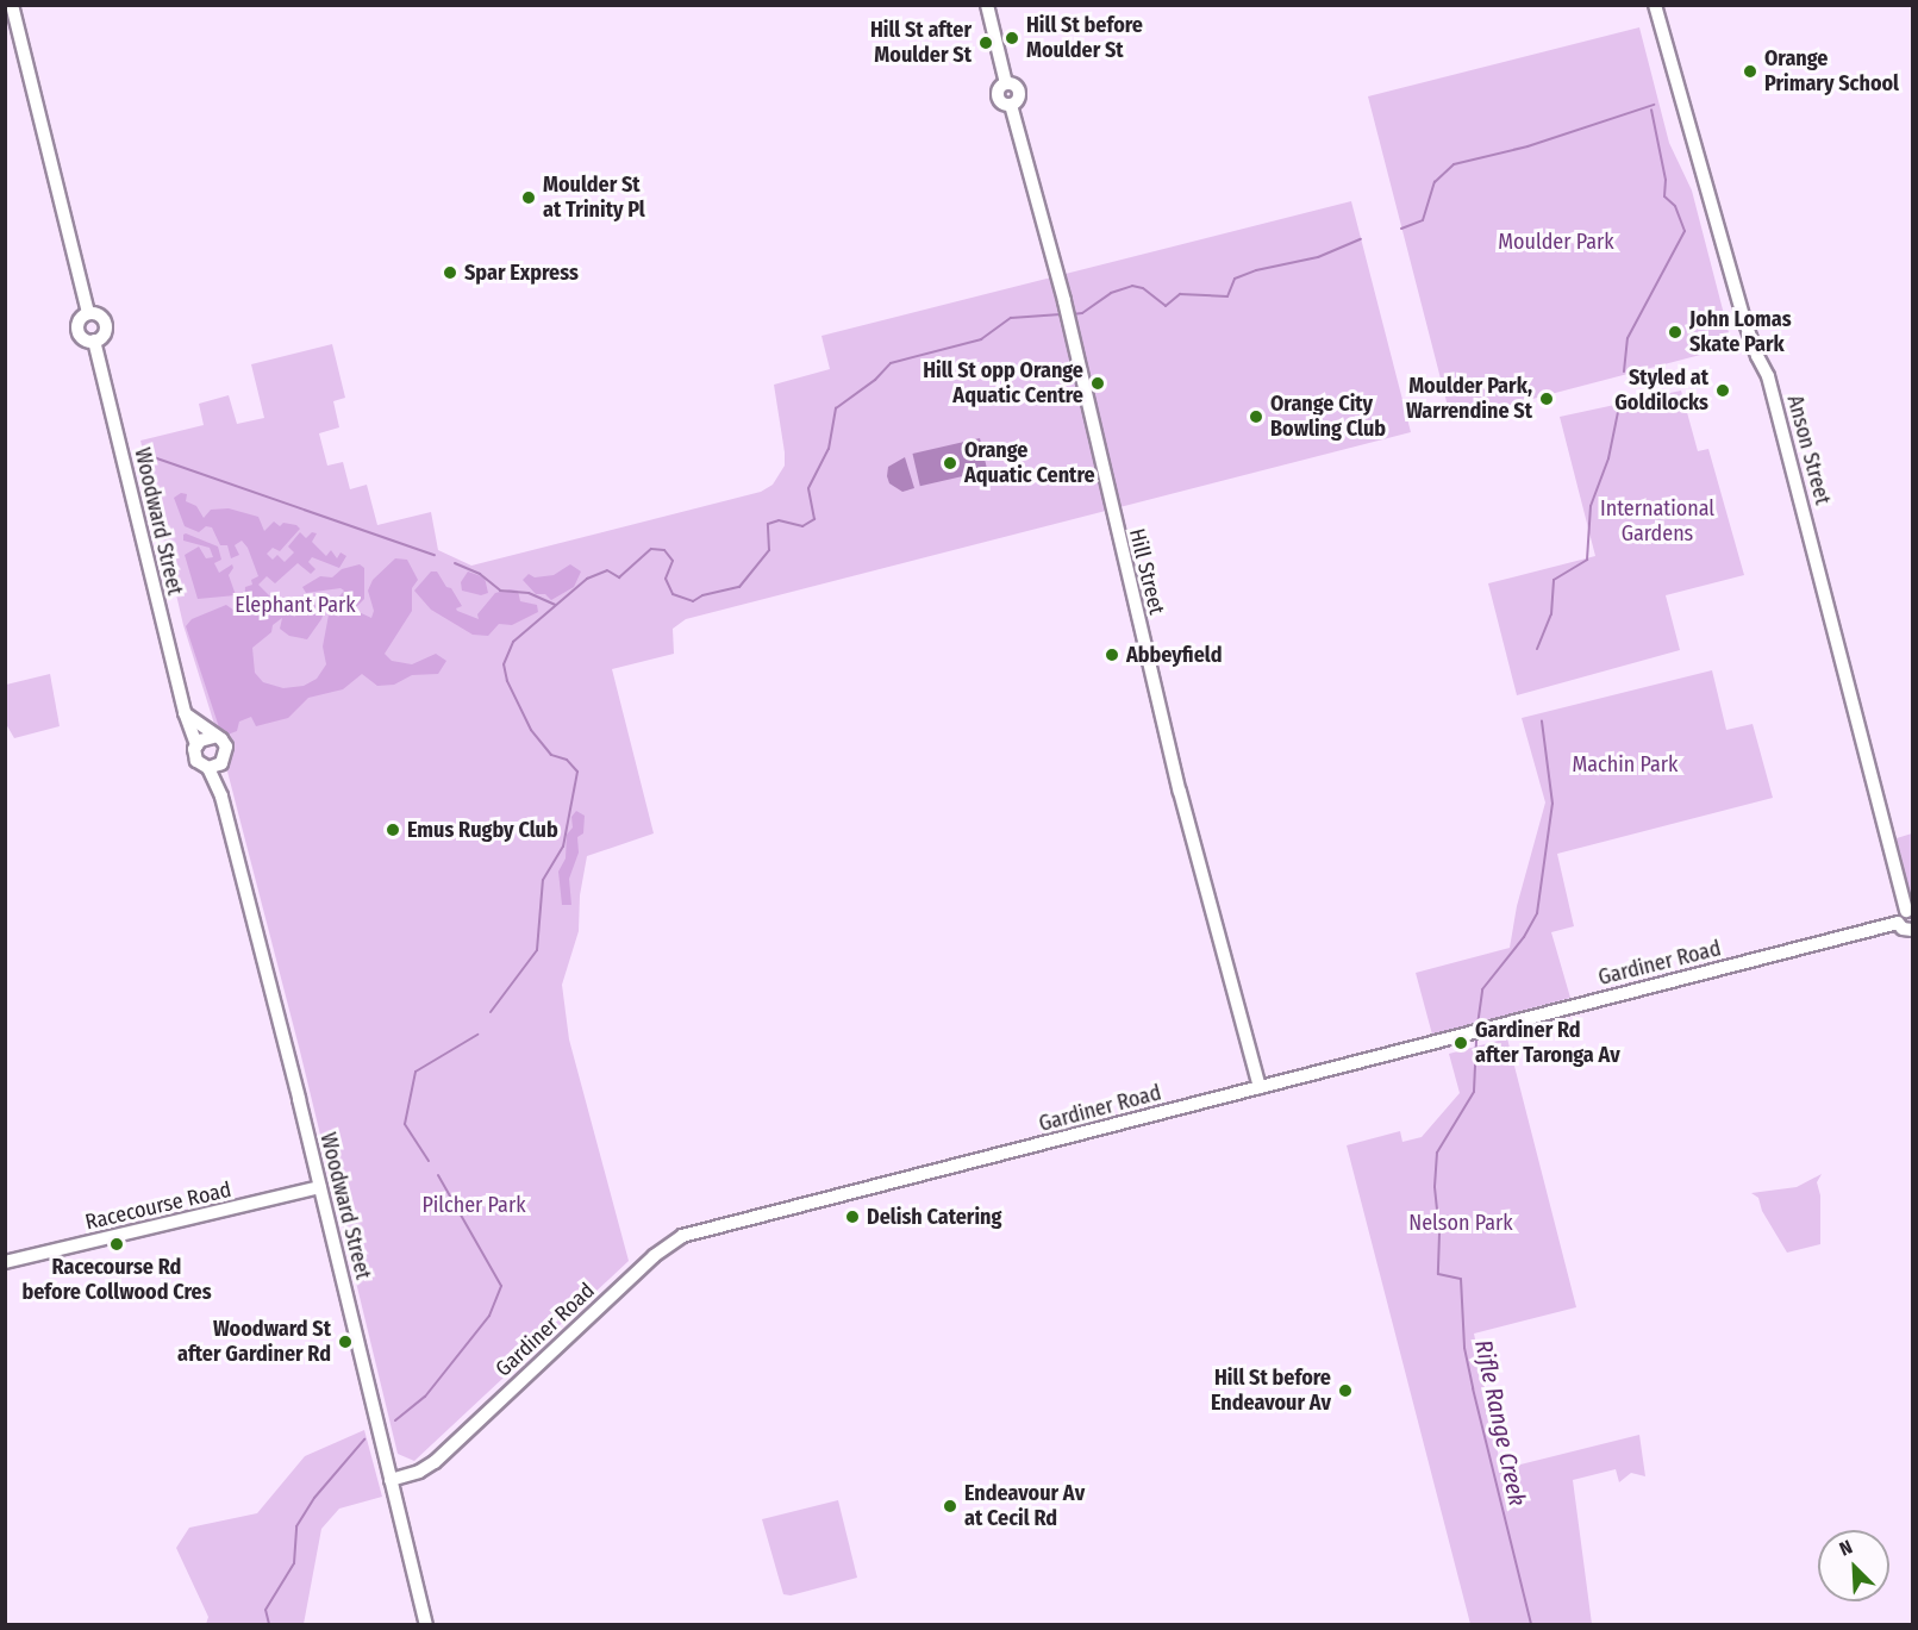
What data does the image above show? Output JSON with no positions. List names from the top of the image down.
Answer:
{
  "streets": {
    "street": [
      "Anson Street",
      "Woodward Street",
      "Hill Street",
      "Gardiner Road",
      "Racecourse Road"
    ]
  },
  "crossings": [
    ["Woodward Street", "Gardiner Road"],
    ["Woodward Street", "Racecourse Road"],
    ["Hill Street", "Gardiner Road"]
  ],
  "water": ["Rifle Range Creek"],
  "parks": [
    "Moulder Park",
    "International Gardens",
    "Elephant Park",
    "Machin Park",
    "Pilcher Park",
    "Nelson Park"
  ],
  "places": [
    "Hill St before Moulder St",
    "Hill St after Moulder St",
    "Orange Primary School",
    "Moulder St at Trinity Pl",
    "Spar Express",
    "John Lomas Skate Park",
    "Hill St opp Orange Aquatic Centre",
    "Styled at Goldilocks",
    "Moulder Park, Warrendine St",
    "Orange City Bowling Club",
    "Orange Aquatic Centre",
    "Abbeyfield",
    "Emus Rugby Club",
    "Gardiner Rd after Taronga Av",
    "Delish Catering",
    "Racecourse Rd before Collwood Cres",
    "Woodward St after Gardiner Rd",
    "Hill St before Endeavour Av",
    "Endeavour Av at Cecil Rd"
  ],
  "north": "top left"
}
